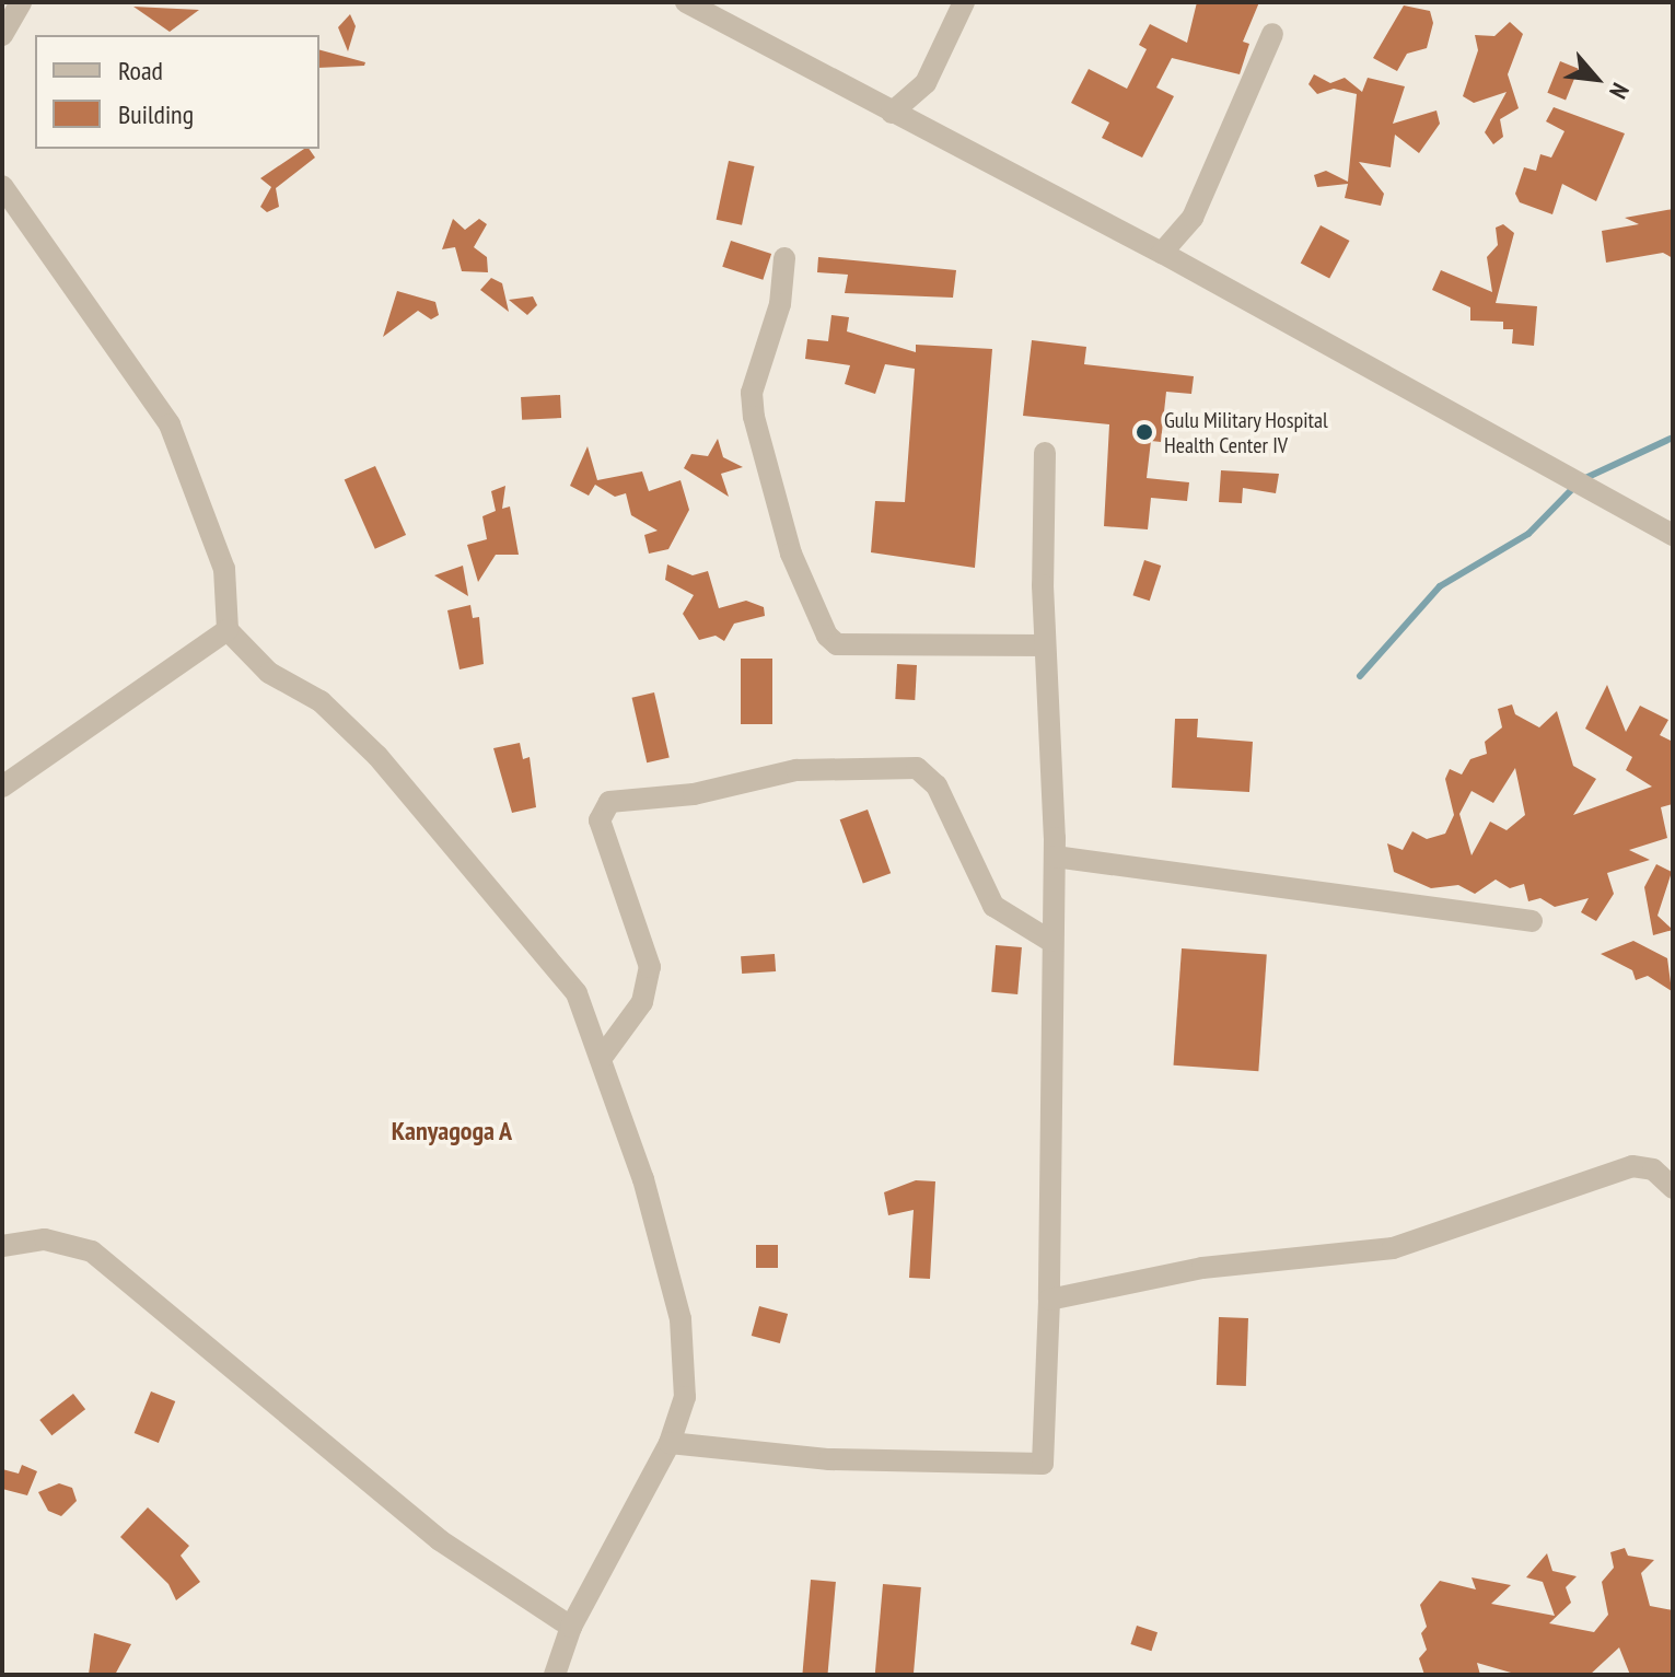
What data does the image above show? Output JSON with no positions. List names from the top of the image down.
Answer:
{
  "districts": ["Kanyagoga A"],
  "places": ["Gulu Military Hospital Health Center IV"],
  "legend": ["Road", "Building"],
  "north": "bottom right"
}
